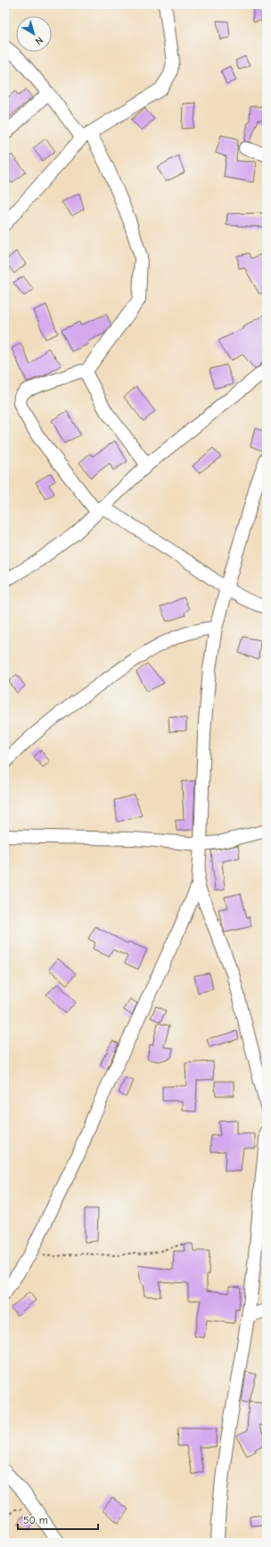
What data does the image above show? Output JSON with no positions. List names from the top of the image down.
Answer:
{
  "scale_bar": "50 m",
  "north": "bottom right"
}
